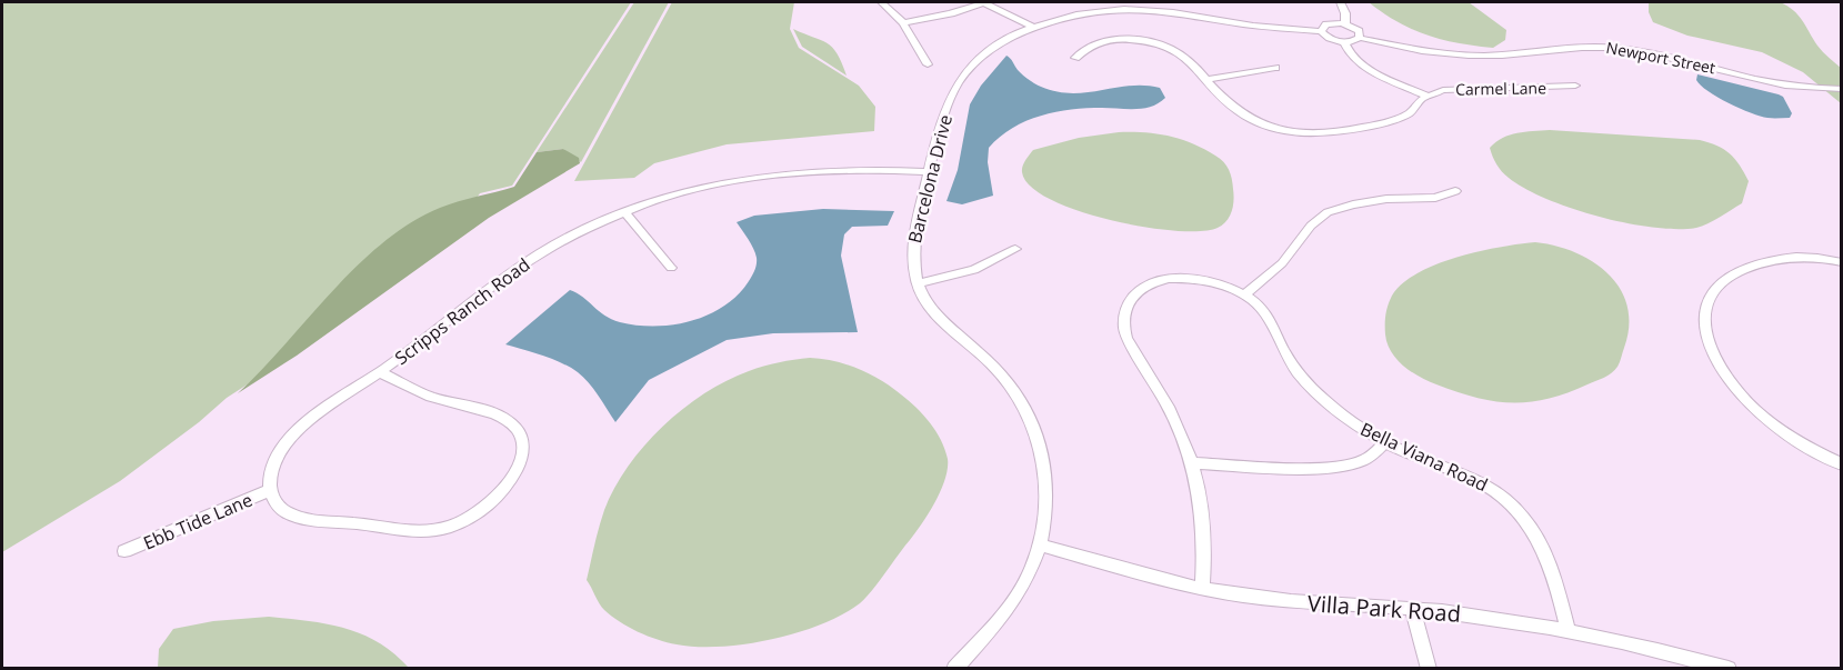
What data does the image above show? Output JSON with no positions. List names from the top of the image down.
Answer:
{
  "streets": {
    "street": [
      "Newport Street",
      "Carmel Lane",
      "Barcelona Drive",
      "Scripps Ranch Road",
      "Bella Viana Road",
      "Ebb Tide Lane",
      "Villa Park Road"
    ]
  },
  "crossings": [
    ["Barcelona Drive", "Scripps Ranch Road"],
    ["Barcelona Drive", "Villa Park Road"],
    ["Scripps Ranch Road", "Ebb Tide Lane"],
    ["Bella Viana Road", "Villa Park Road"]
  ]
}
